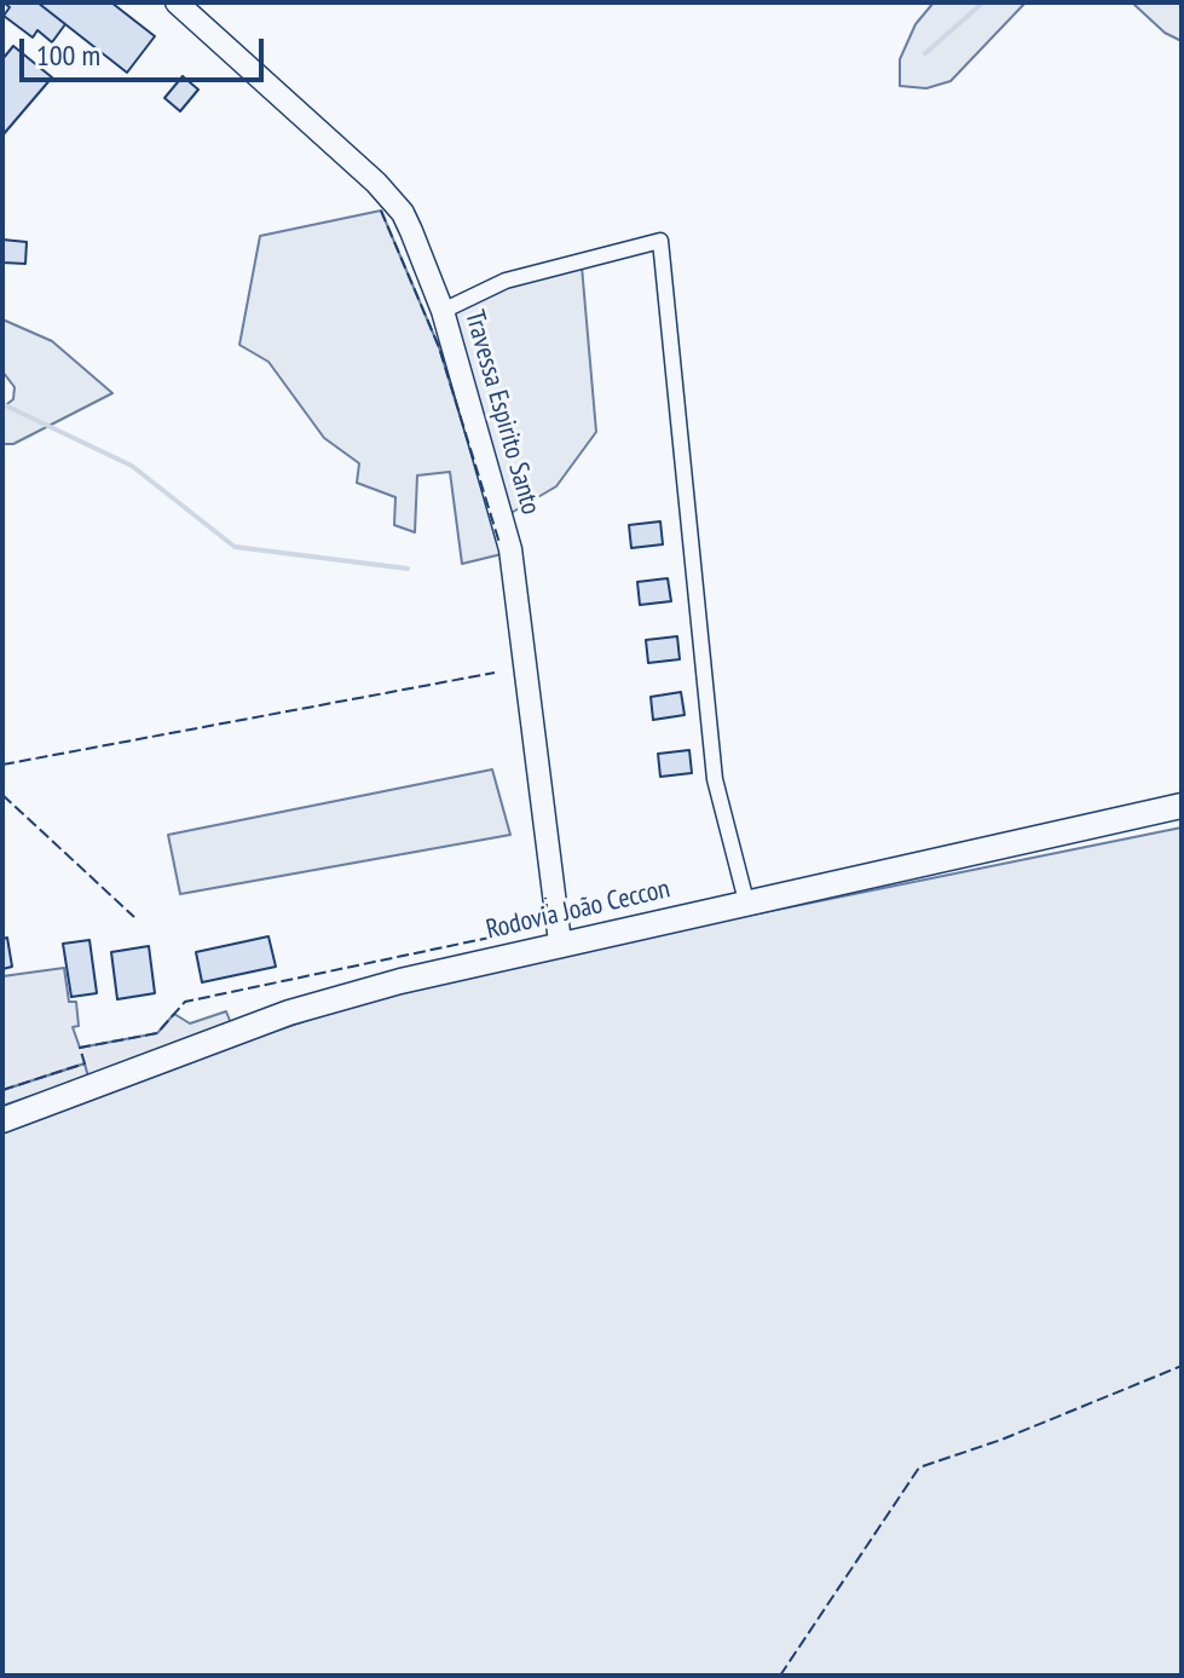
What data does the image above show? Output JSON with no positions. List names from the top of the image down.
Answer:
{
  "streets": {
    "main road": ["Rodovia João Ceccon"],
    "street": ["Travessa Espirito Santo"]
  },
  "crossings": [
    ["Travessa Espirito Santo", "Rodovia João Ceccon"]
  ],
  "scale_bar": "100 m"
}
